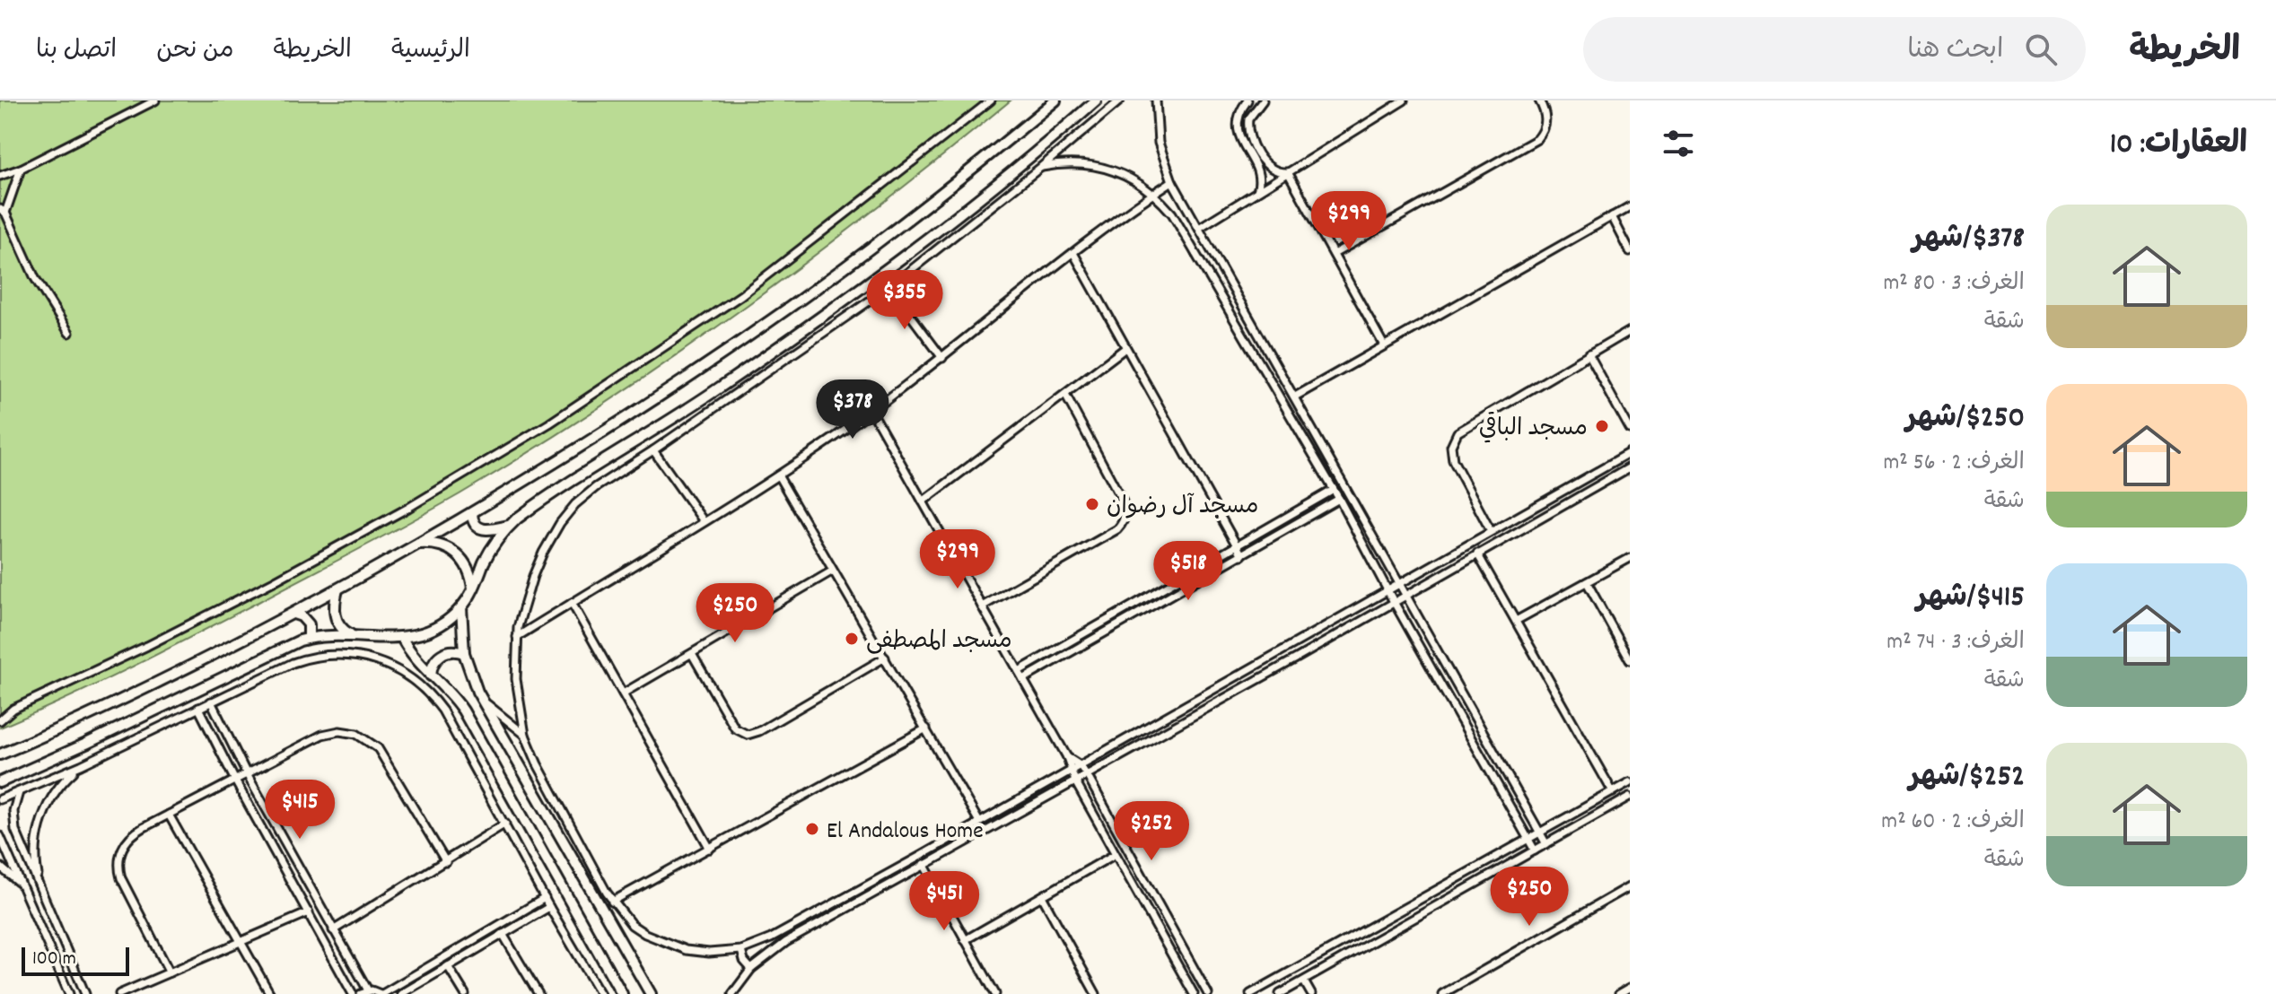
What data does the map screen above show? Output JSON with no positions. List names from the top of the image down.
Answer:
{
  "places": [
    "مسجد الباقي",
    "مسجد آل رضوان",
    "مسجد المصطفى",
    "El Andalous Home"
  ],
  "scale_bar": "100 m",
  "page": {
    "header": "الخريطة",
    "search": "ابحث هنا",
    "nav": [
      "الرئيسية",
      "الخريطة",
      "من نحن",
      "اتصل بنا"
    ],
    "heading": "العقارات: 10",
    "list": [
      {
        "name": "$378/شهر",
        "note": "الغرف: 3 · 80 m² · شقة"
      },
      {
        "name": "$250/شهر",
        "note": "الغرف: 2 · 56 m² · شقة"
      },
      {
        "name": "$415/شهر",
        "note": "الغرف: 3 · 74 m² · شقة"
      },
      {
        "name": "$252/شهر",
        "note": "الغرف: 2 · 60 m² · شقة"
      }
    ],
    "price": [
      "$299",
      "$355",
      "$378",
      "$299",
      "$518",
      "$250",
      "$415",
      "$252",
      "$250",
      "$451"
    ],
    "scale": "100 m"
  }
}
